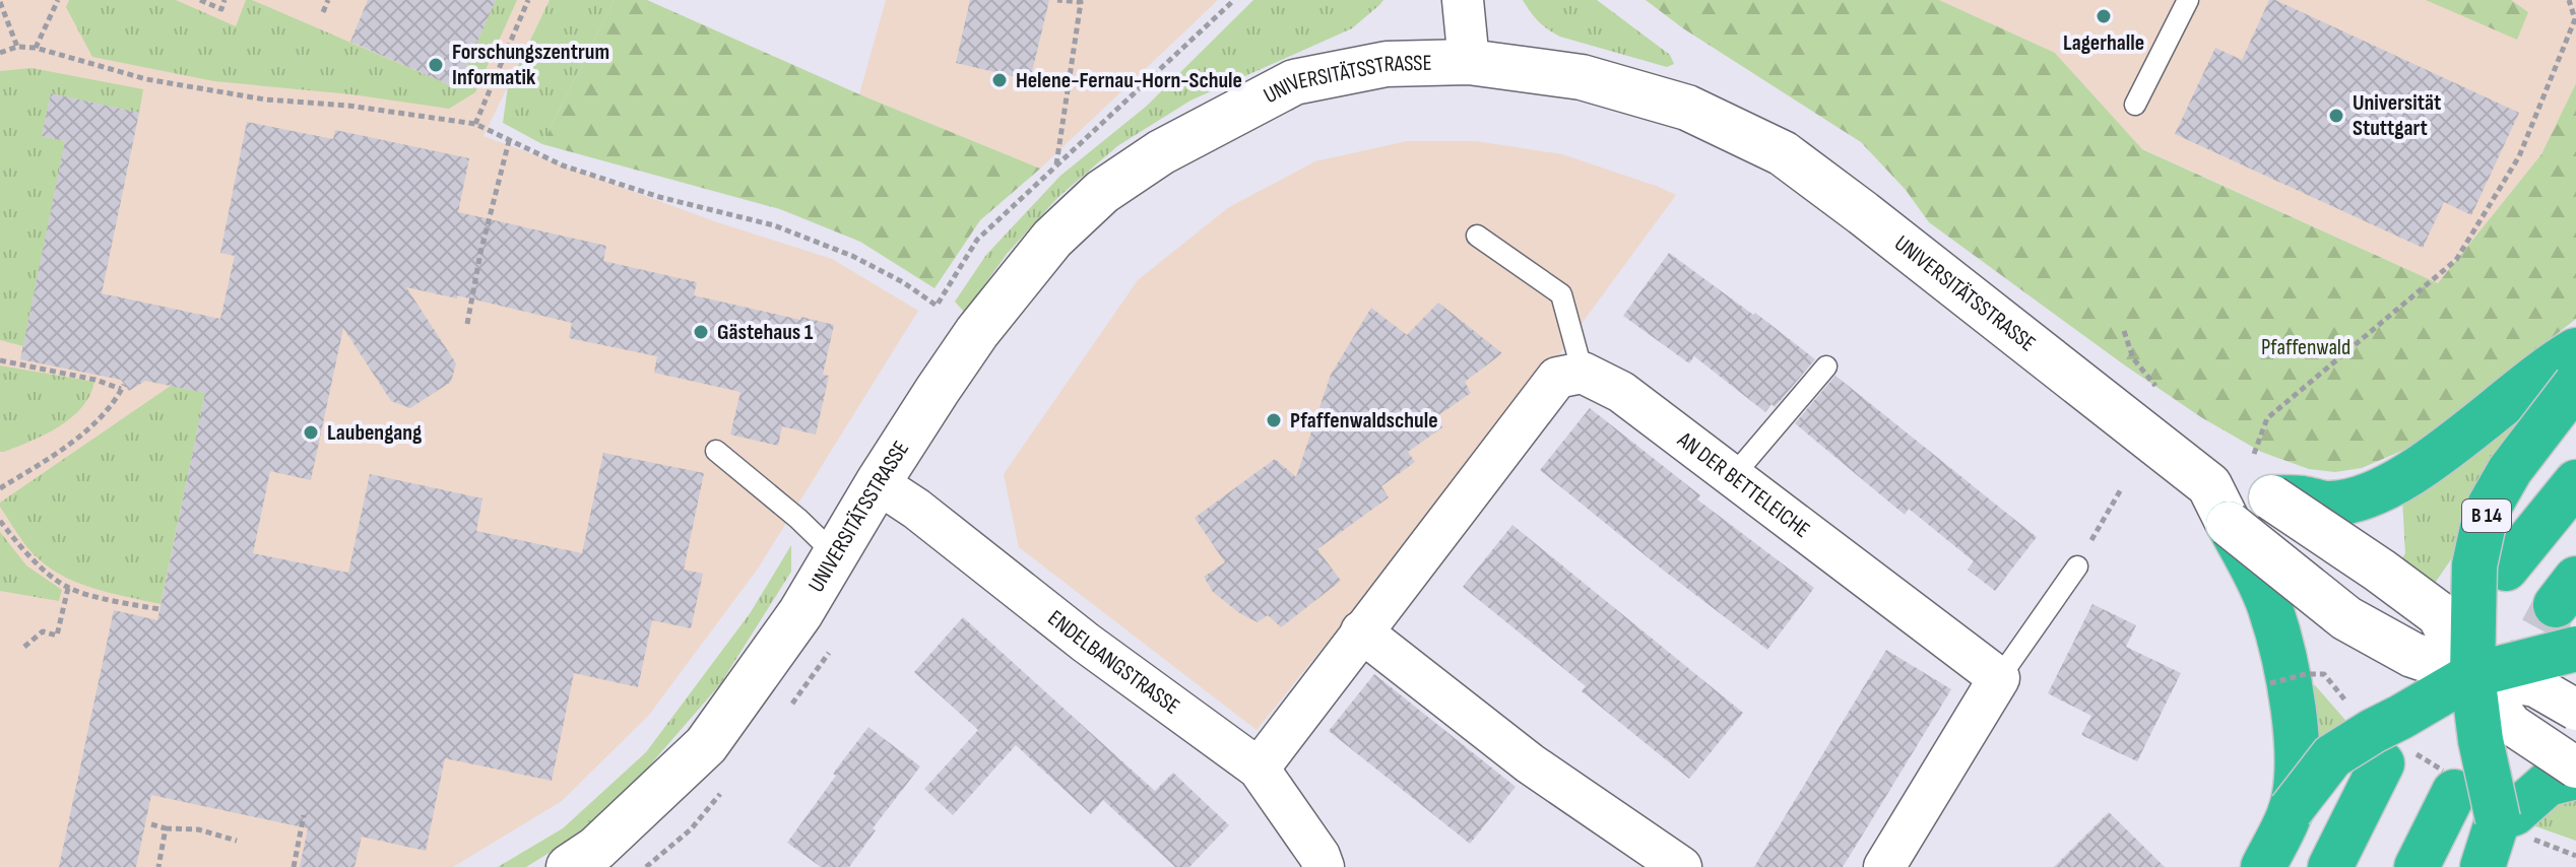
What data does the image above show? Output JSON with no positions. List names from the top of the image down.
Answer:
{
  "streets": {
    "highway": ["B 14"],
    "street": ["UNIVERSITÄTSSTRASSE", "AN DER BETTELEICHE", "ENDELBANGSTRASSE"]
  },
  "crossings": [
    ["UNIVERSITÄTSSTRASSE", "B 14"],
    ["UNIVERSITÄTSSTRASSE", "ENDELBANGSTRASSE"]
  ],
  "parks": ["Pfaffenwald"],
  "places": [
    "Lagerhalle",
    "Forschungszentrum Informatik",
    "Helene-Fernau-Horn-Schule",
    "Universität Stuttgart",
    "Gästehaus 1",
    "Pfaffenwaldschule",
    "Laubengang"
  ]
}
